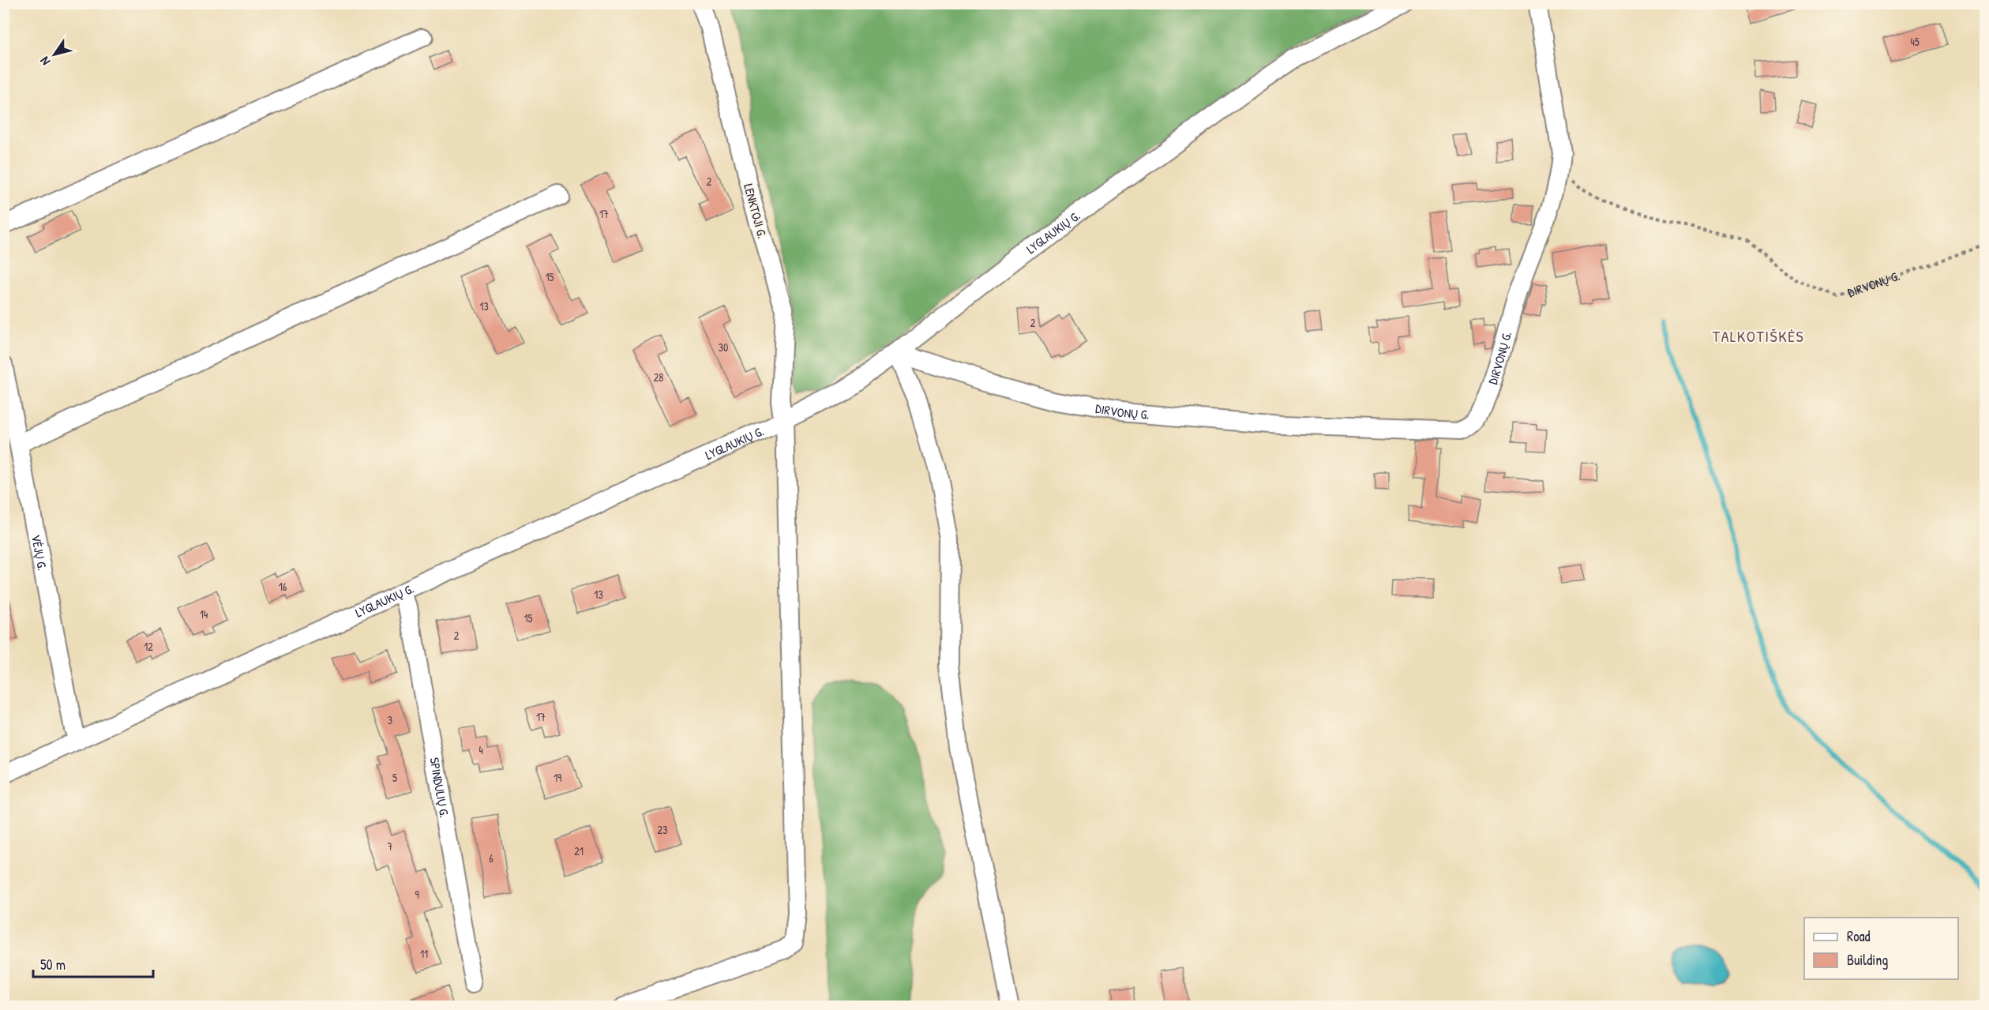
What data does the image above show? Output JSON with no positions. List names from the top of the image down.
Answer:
{
  "streets": {
    "street": [
      "LENKTOJI G.",
      "LYGLAUKIŲ G.",
      "DIRVONŲ G.",
      "VĖJŲ G.",
      "SPINDULIŲ G."
    ]
  },
  "crossings": [
    ["LENKTOJI G.", "LYGLAUKIŲ G."],
    ["LYGLAUKIŲ G.", "DIRVONŲ G."],
    ["LYGLAUKIŲ G.", "VĖJŲ G."],
    ["LYGLAUKIŲ G.", "SPINDULIŲ G."]
  ],
  "districts": ["TALKOTIŠKĖS"],
  "house_numbers": [
    "45",
    "2",
    "17",
    "15",
    "13",
    "2",
    "30",
    "28",
    "16",
    "13",
    "14",
    "15",
    "2",
    "12",
    "17",
    "3",
    "4",
    "5",
    "19",
    "23",
    "7",
    "21",
    "6",
    "9",
    "11"
  ],
  "legend": ["Road", "Building"],
  "scale_bar": "50 m",
  "north": "bottom left"
}
